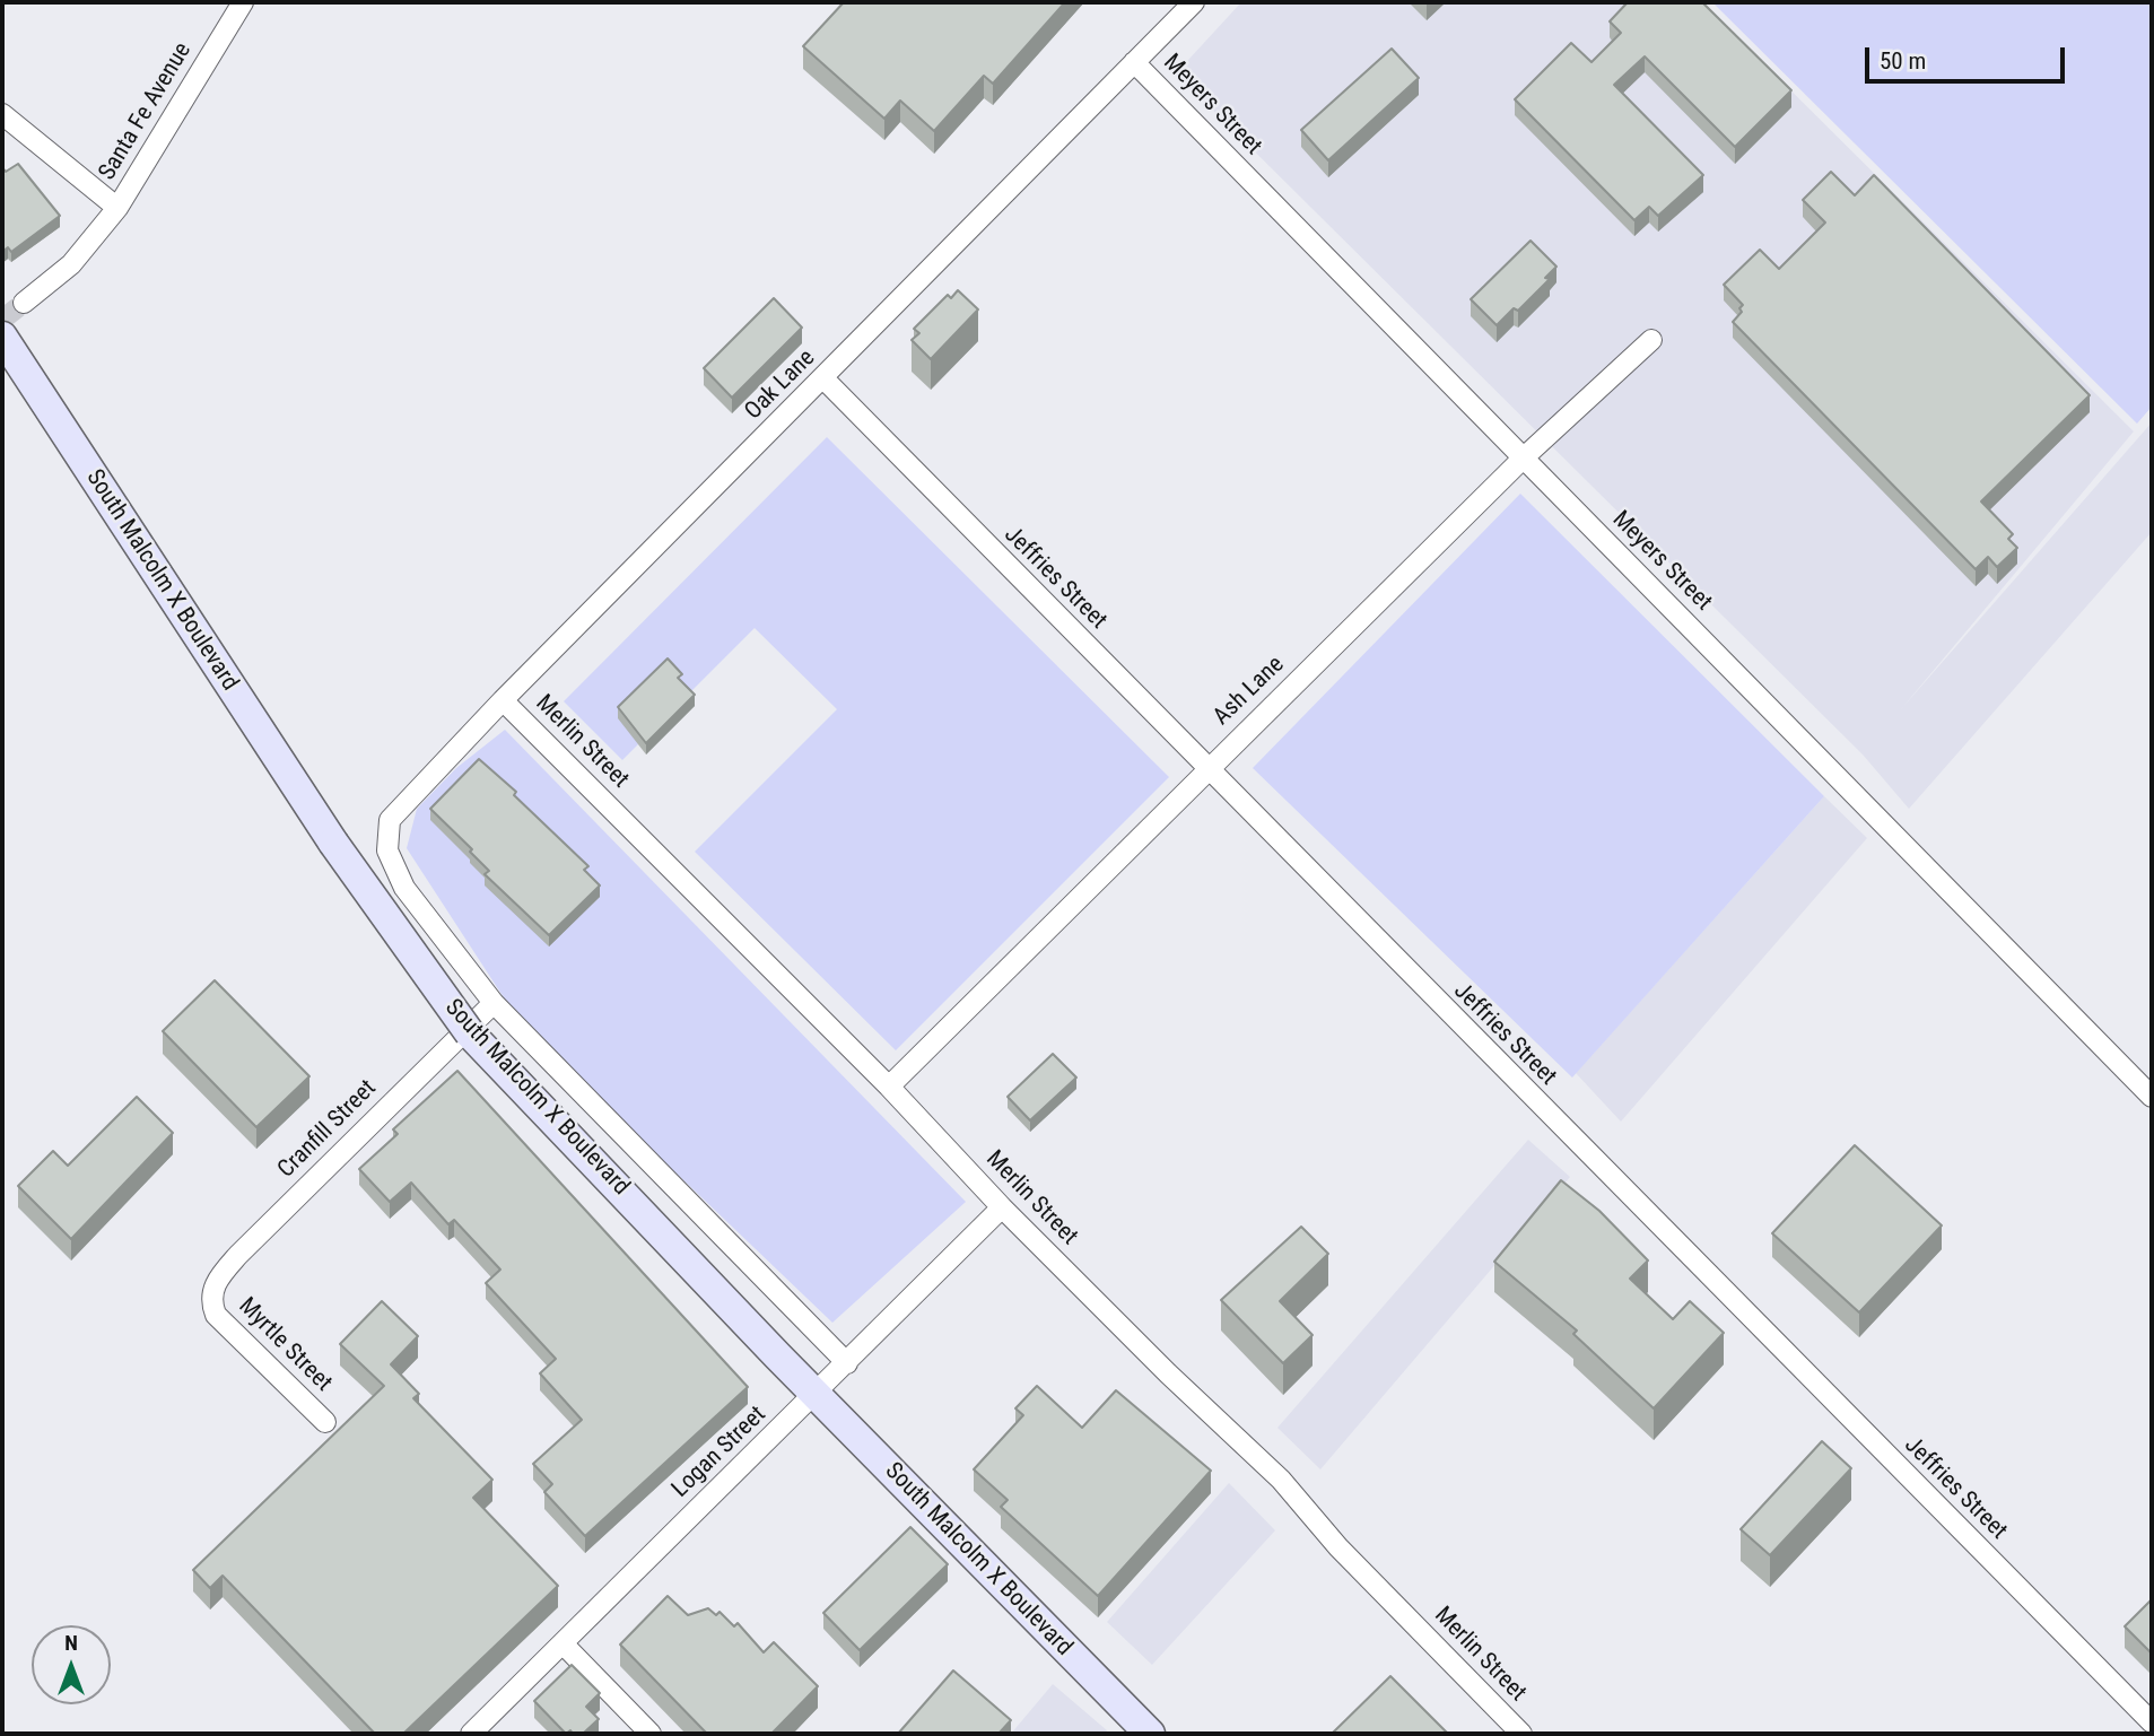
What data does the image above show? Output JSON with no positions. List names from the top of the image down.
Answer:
{
  "streets": {
    "street": [
      "Meyers Street",
      "Santa Fe Avenue",
      "Oak Lane",
      "Jeffries Street",
      "South Malcolm X Boulevard",
      "Ash Lane",
      "Merlin Street",
      "Cranfill Street",
      "Myrtle Street",
      "Logan Street"
    ]
  },
  "crossings": [
    ["Meyers Street", "Oak Lane"],
    ["Meyers Street", "Ash Lane"],
    ["Oak Lane", "Jeffries Street"],
    ["Oak Lane", "Merlin Street"],
    ["Oak Lane", "Cranfill Street"],
    ["Oak Lane", "Logan Street"],
    ["Jeffries Street", "Ash Lane"],
    ["South Malcolm X Boulevard", "Logan Street"],
    ["Ash Lane", "Merlin Street"],
    ["Merlin Street", "Logan Street"],
    ["Cranfill Street", "Myrtle Street"]
  ],
  "scale_bar": "50 m",
  "north": "top"
}
